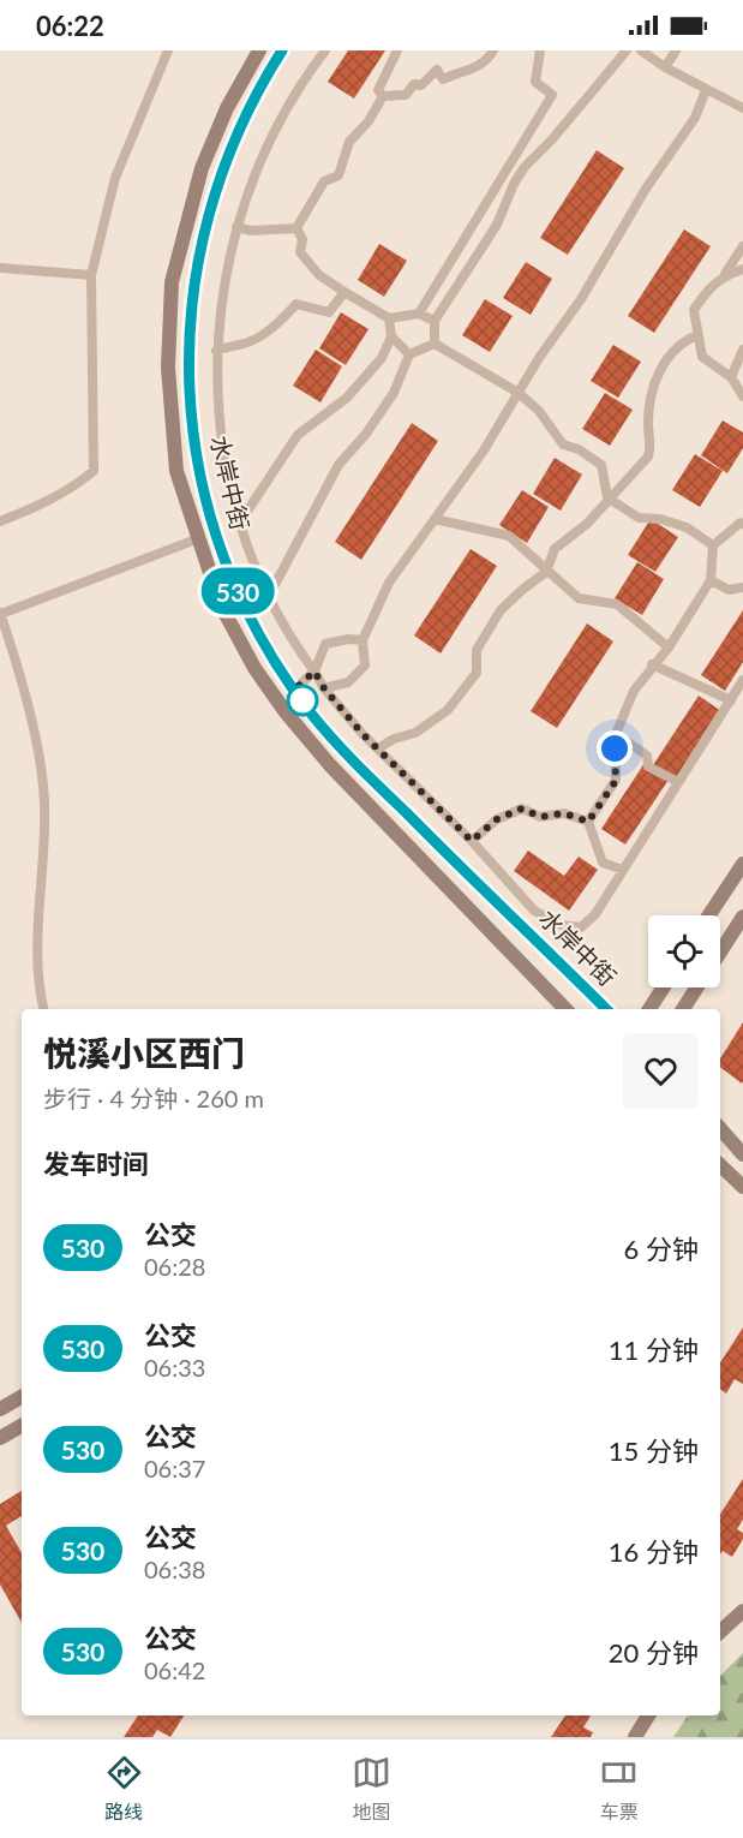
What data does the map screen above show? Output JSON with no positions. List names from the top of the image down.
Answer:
{
  "streets": {
    "street": ["水岸中街"]
  },
  "lines": ["bus line 530"],
  "page": {
    "status": "06:22",
    "on_map": "530",
    "heading": [
      ["悦溪小区西门", "步行 · 4 分钟 · 260 m"],
      "发车时间"
    ],
    "list": [
      {
        "mark": "530",
        "name": "公交",
        "note": "06:28",
        "value": "6 分钟"
      },
      {
        "mark": "530",
        "name": "公交",
        "note": "06:33",
        "value": "11 分钟"
      },
      {
        "mark": "530",
        "name": "公交",
        "note": "06:37",
        "value": "15 分钟"
      },
      {
        "mark": "530",
        "name": "公交",
        "note": "06:38",
        "value": "16 分钟"
      },
      {
        "mark": "530",
        "name": "公交",
        "note": "06:42",
        "value": "20 分钟"
      }
    ],
    "tabs": ["路线", "地图", "车票"]
  }
}
